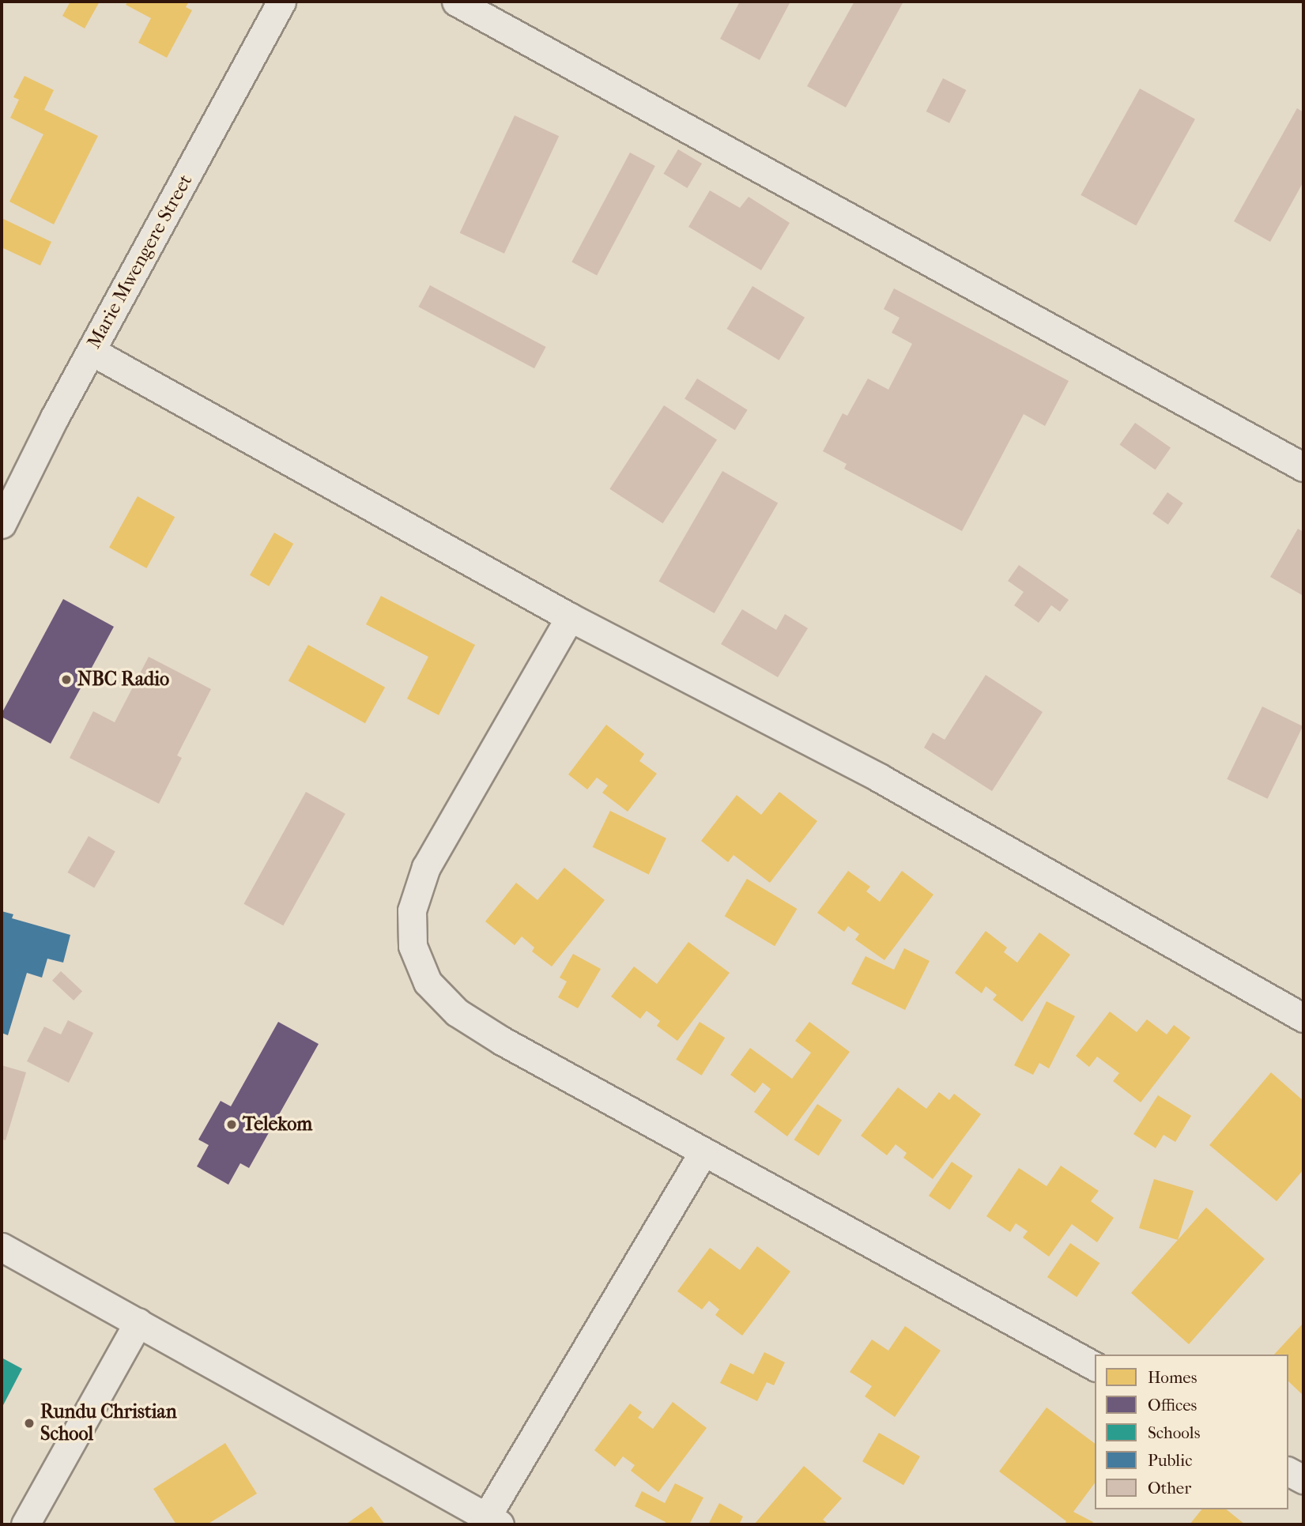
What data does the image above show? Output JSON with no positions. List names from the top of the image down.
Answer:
{
  "streets": {
    "street": ["Marie Mwengere Street"]
  },
  "places": ["NBC Radio", "Telekom", "Rundu Christian School"],
  "legend": [
    "Homes",
    "Offices",
    "Schools",
    "Public",
    "Other"
  ]
}
